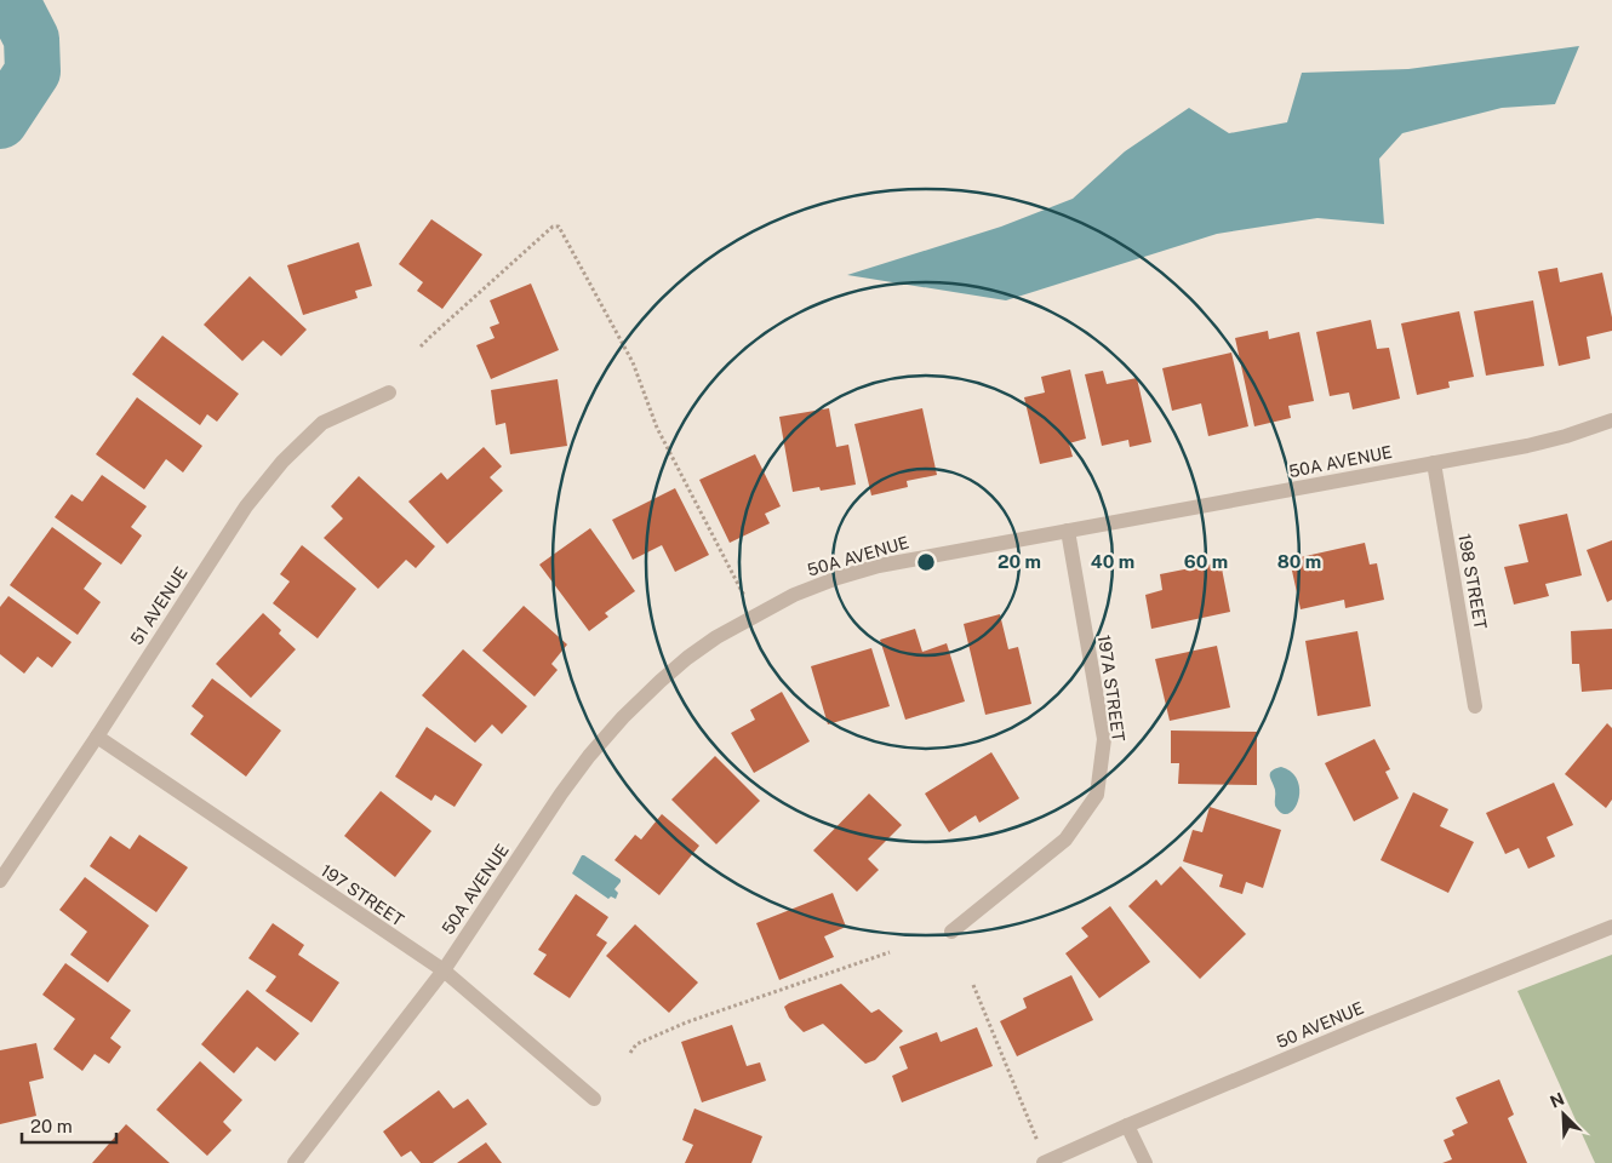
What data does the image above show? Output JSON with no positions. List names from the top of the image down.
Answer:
{
  "streets": {
    "street": [
      "50A AVENUE",
      "198 STREET",
      "51 AVENUE",
      "197A STREET",
      "197 STREET",
      "50 AVENUE"
    ]
  },
  "crossings": [
    ["50A AVENUE", "198 STREET"],
    ["50A AVENUE", "197A STREET"],
    ["50A AVENUE", "197 STREET"],
    ["51 AVENUE", "197 STREET"]
  ],
  "scale_bar": "20 m",
  "north": "top left",
  "rings": [
    "20 m",
    "40 m",
    "60 m",
    "80 m"
  ]
}
